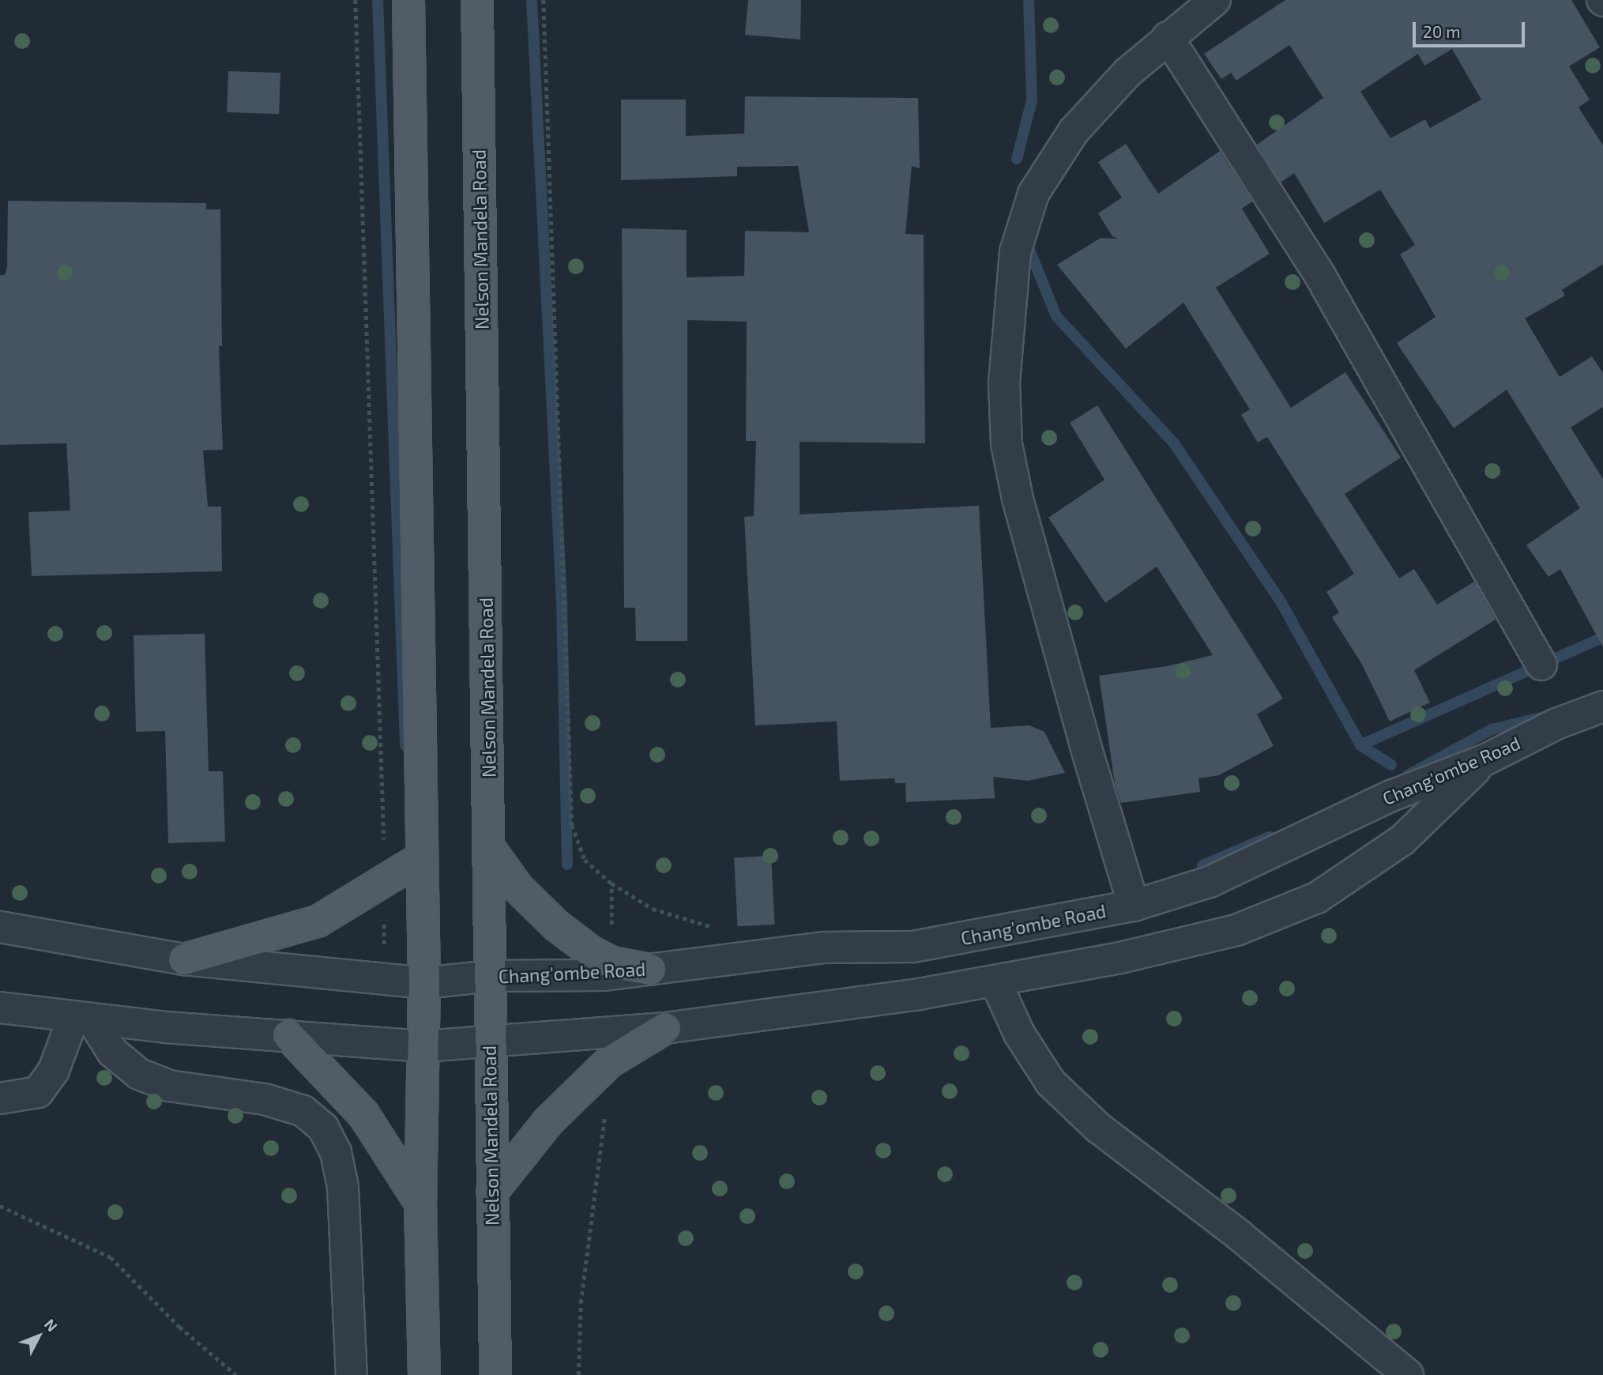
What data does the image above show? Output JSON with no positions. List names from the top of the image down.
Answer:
{
  "streets": {
    "main road": ["Nelson Mandela Road"],
    "street": ["Chang'ombe Road"]
  },
  "crossings": [
    ["Nelson Mandela Road", "Chang'ombe Road"]
  ],
  "scale_bar": "20 m",
  "north": "top right"
}
